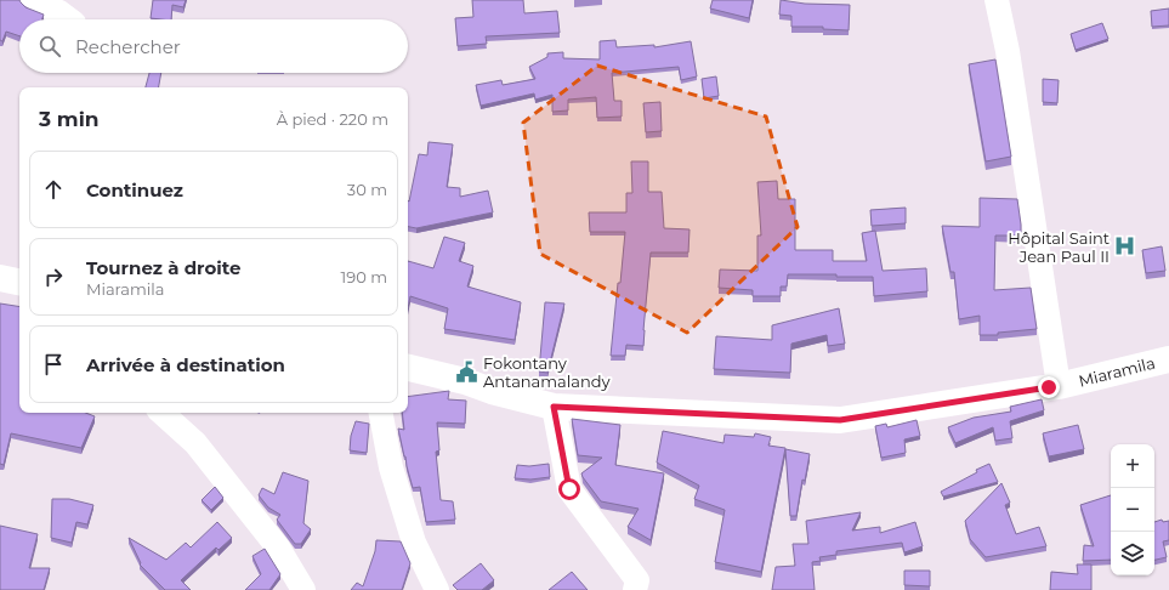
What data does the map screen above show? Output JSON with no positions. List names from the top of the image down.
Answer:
{
  "streets": {
    "main road": ["Miaramila"]
  },
  "places": {
    "hospital": ["Hôpital Saint Jean Paul II"],
    "public building": ["Fokontany Antanamalandy"]
  },
  "page": {
    "search": "Rechercher",
    "heading": ["3 min", "À pied · 220 m"],
    "list": [
      ["Continuez", "30 m"],
      ["Tournez à droite", "Miaramila", "190 m"],
      "Arrivée à destination"
    ],
    "map_buttons": ["+", "−"]
  }
}
